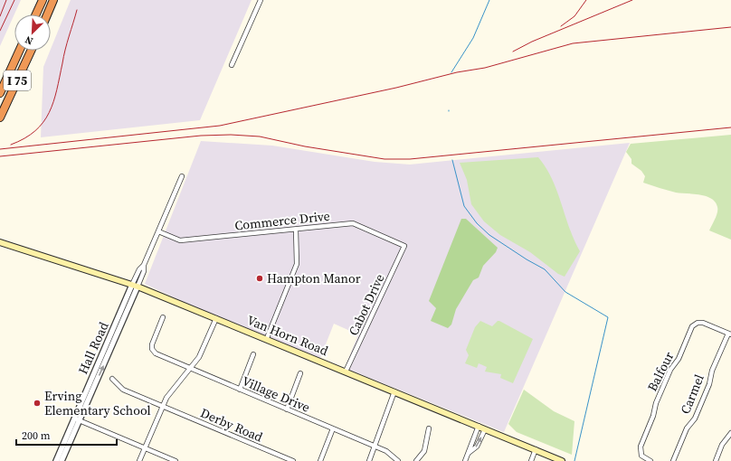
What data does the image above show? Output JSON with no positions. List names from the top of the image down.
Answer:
{
  "streets": {
    "highway": ["I 75"],
    "main road": ["Van Horn Road"],
    "street": [
      "Commerce Drive",
      "Cabot Drive",
      "Hall Road",
      "Balfour",
      "Village Drive",
      "Carmel",
      "Derby Road"
    ]
  },
  "crossings": [
    ["Commerce Drive", "Cabot Drive"],
    ["Commerce Drive", "Hall Road"],
    ["Cabot Drive", "Van Horn Road"],
    ["Van Horn Road", "Hall Road"],
    ["Balfour", "Carmel"]
  ],
  "places": ["Hampton Manor", "Erving Elementary School"],
  "scale_bar": "200 m",
  "north": "bottom left"
}
